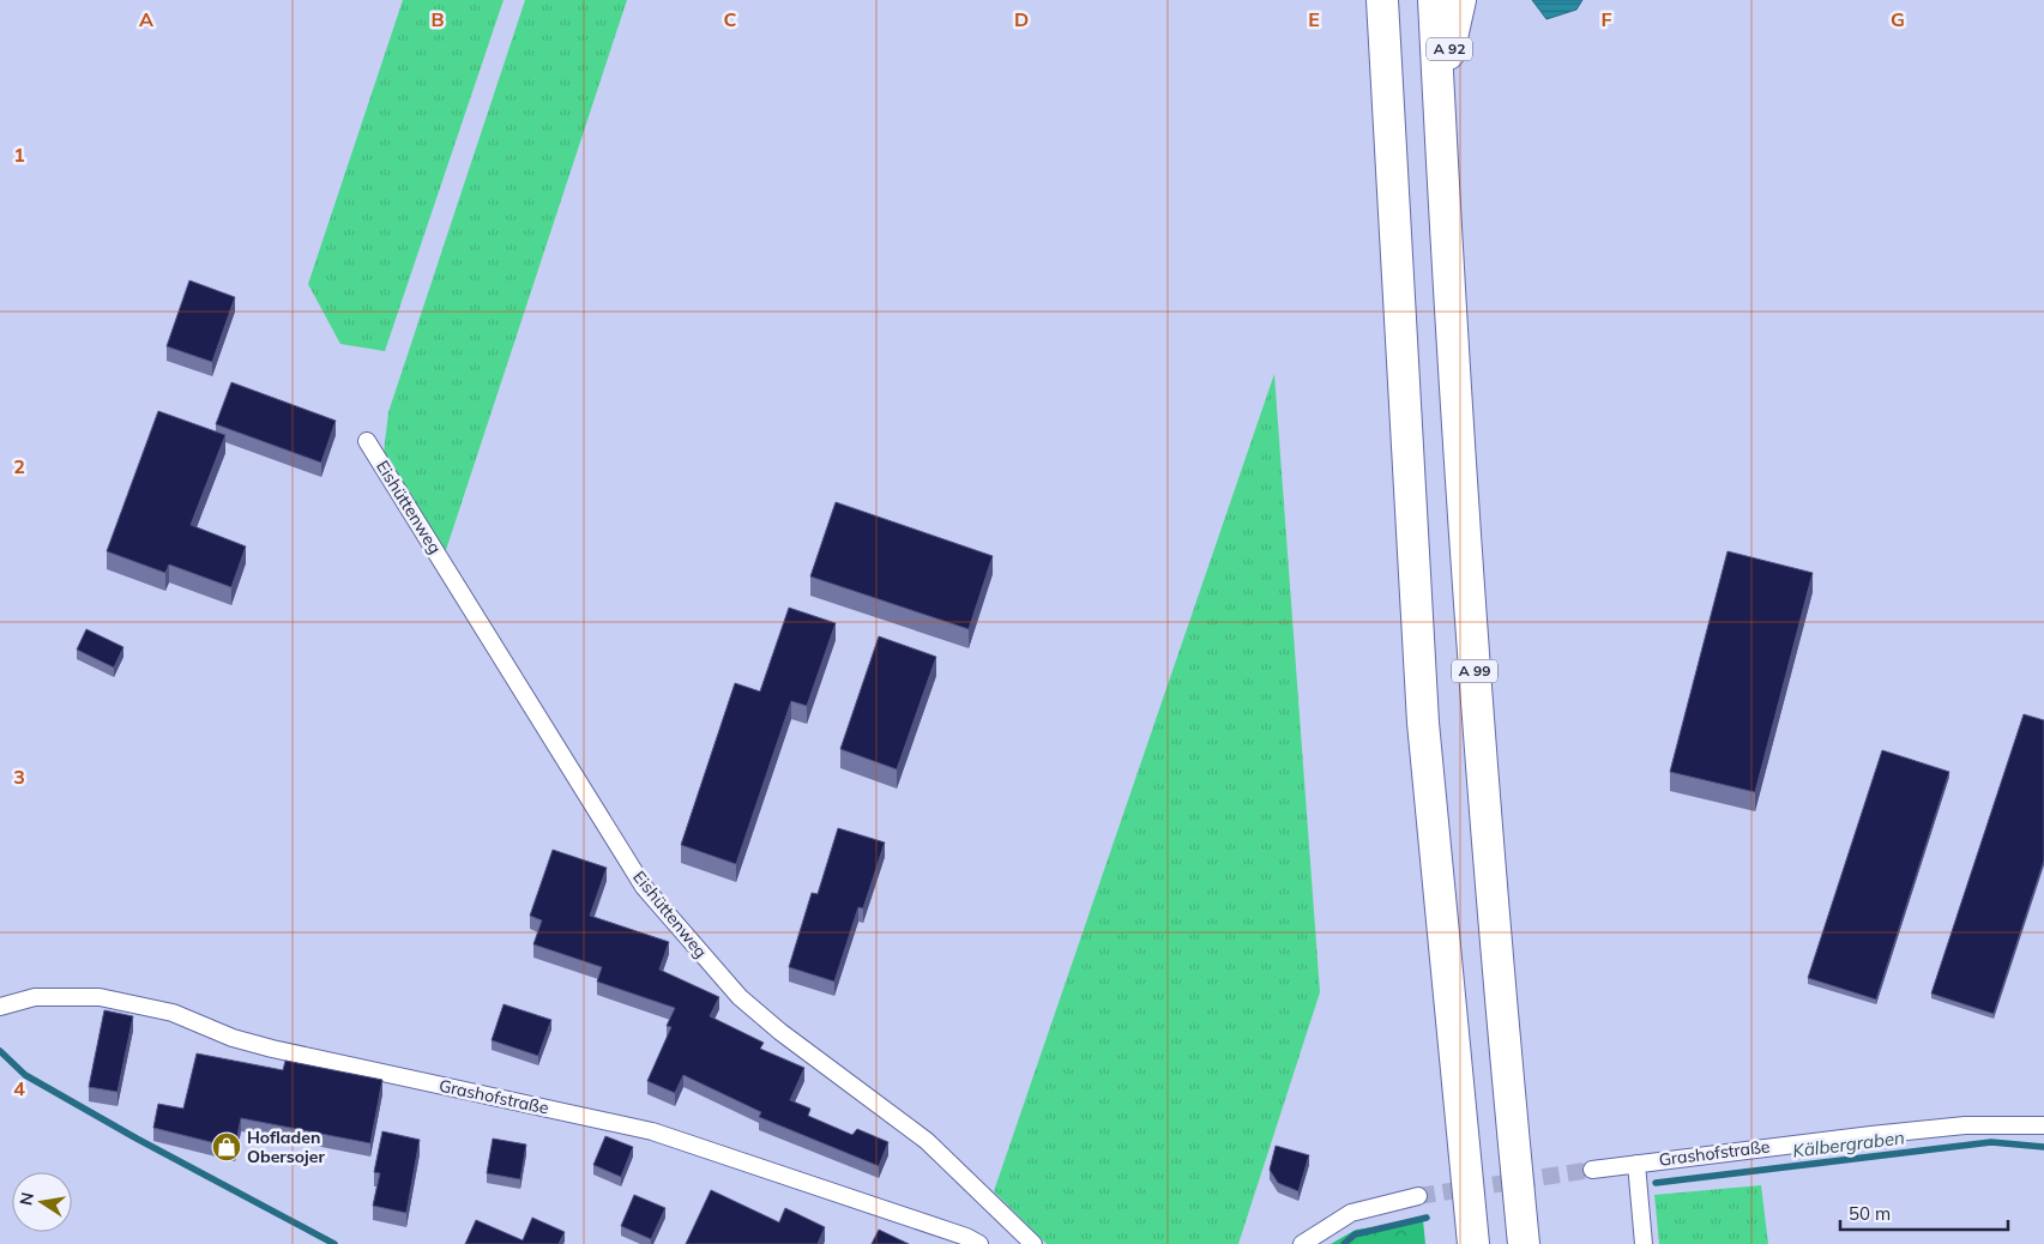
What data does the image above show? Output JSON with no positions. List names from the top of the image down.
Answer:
{
  "streets": {
    "highway": ["A 92", "A 99"],
    "street": ["Eishüttenweg", "Grashofstraße"]
  },
  "crossings": [
    ["A 92", "A 99"]
  ],
  "water": ["Kälbergraben"],
  "places": {
    "shop": ["Hofladen Obersojer"]
  },
  "scale_bar": "50 m",
  "north": "left",
  "grid": {
    "columns": [
      "A",
      "B",
      "C",
      "D",
      "E",
      "F",
      "G"
    ],
    "rows": [
      "1",
      "2",
      "3",
      "4"
    ]
  }
}
